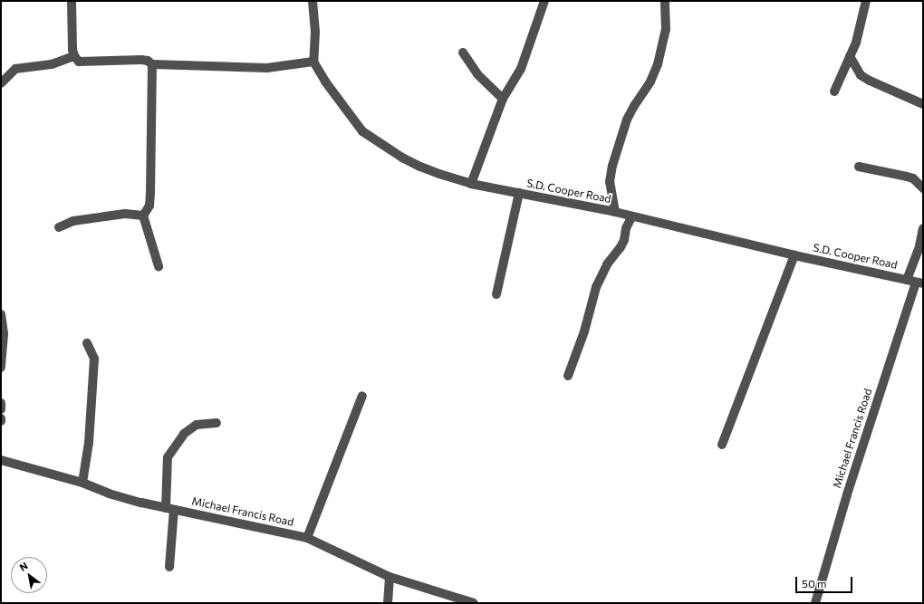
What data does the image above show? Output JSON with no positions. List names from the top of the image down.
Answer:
{
  "streets": {
    "street": ["S.D. Cooper Road", "Michael Francis Road"]
  },
  "crossings": [
    ["S.D. Cooper Road", "Michael Francis Road"]
  ],
  "scale_bar": "50 m",
  "north": "top left"
}
